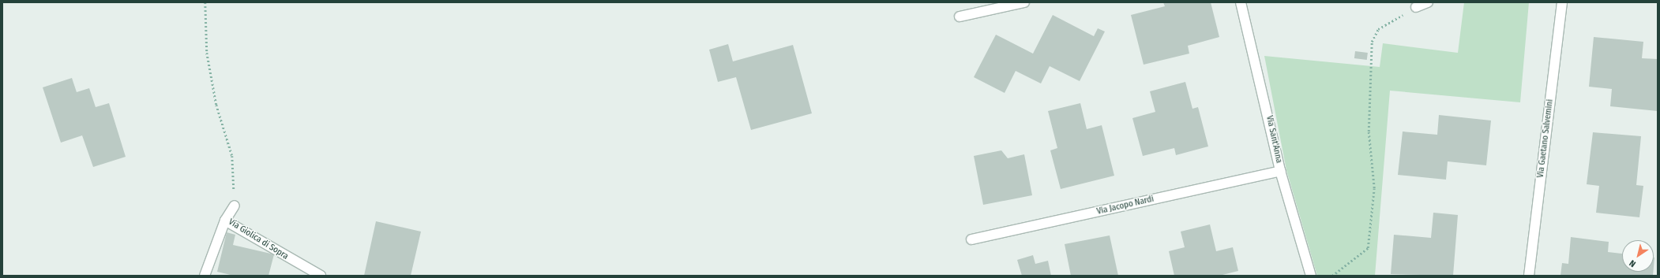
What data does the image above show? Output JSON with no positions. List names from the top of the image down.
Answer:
{
  "streets": {
    "street": [
      "Via Gaetano Salvemini",
      "Via Sant'Anna",
      "Via Jacopo Nardi",
      "Via Giolica di Sopra"
    ]
  },
  "crossings": [
    ["Via Sant'Anna", "Via Jacopo Nardi"]
  ],
  "north": "bottom left"
}
